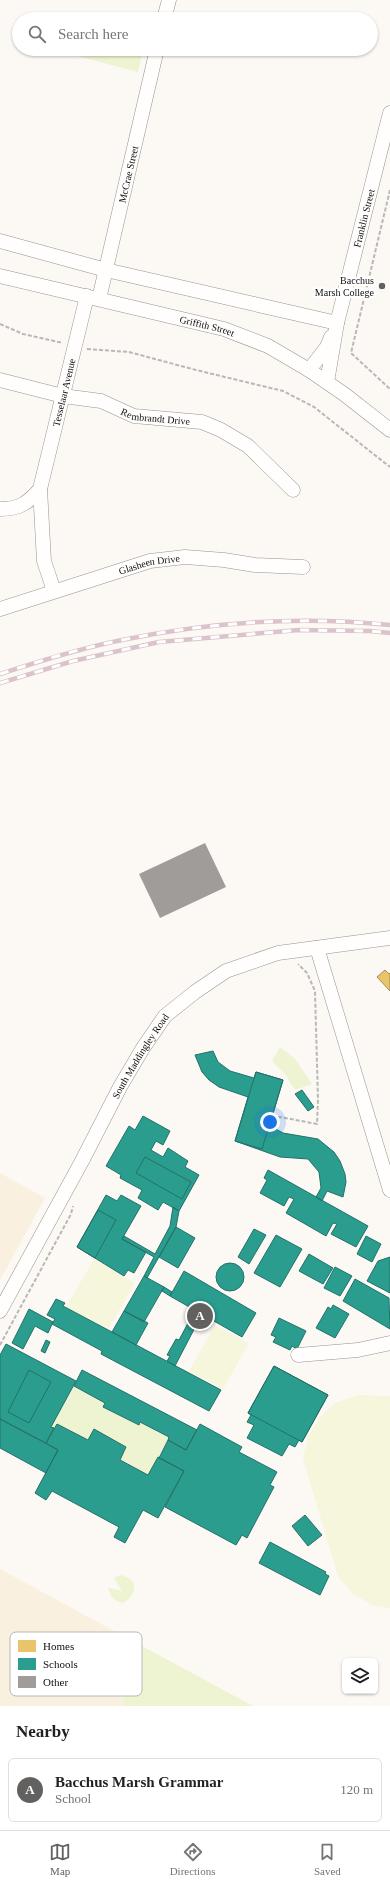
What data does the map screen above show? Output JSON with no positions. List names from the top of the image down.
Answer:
{
  "streets": {
    "street": [
      "McCrae Street",
      "Franklin Street",
      "Griffith Street",
      "Tesselaar Avenue",
      "Rembrandt Drive",
      "Glasheen Drive",
      "South Maddingley Road"
    ]
  },
  "crossings": [
    ["McCrae Street", "Griffith Street"],
    ["McCrae Street", "Tesselaar Avenue"],
    ["Franklin Street", "Griffith Street"],
    ["Griffith Street", "Tesselaar Avenue"],
    ["Tesselaar Avenue", "Rembrandt Drive"],
    ["Tesselaar Avenue", "Glasheen Drive"]
  ],
  "places": ["Bacchus Marsh College"],
  "legend": ["Homes", "Schools", "Other"],
  "page": {
    "search": "Search here",
    "pins": "A",
    "heading": "Nearby",
    "list": [
      {
        "mark": "A",
        "name": "Bacchus Marsh Grammar",
        "note": "School",
        "value": "120 m"
      }
    ],
    "nav": ["Map", "Directions", "Saved"]
  }
}
